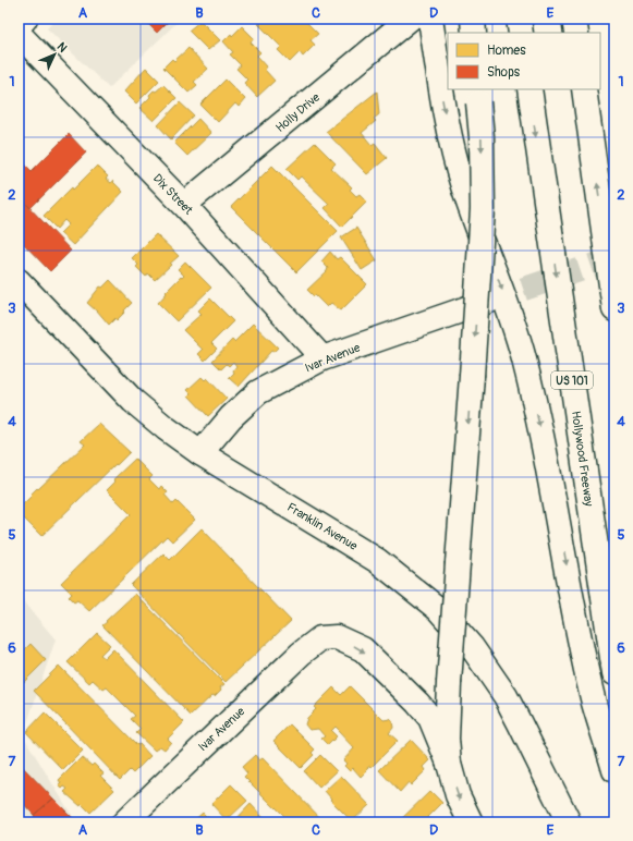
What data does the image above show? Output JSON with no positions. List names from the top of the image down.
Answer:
{
  "streets": {
    "main road": [
      "Holly Drive",
      "Dix Street",
      "Ivar Avenue",
      "US 101",
      "Hollywood Freeway",
      "Franklin Avenue"
    ]
  },
  "crossings": [
    ["Holly Drive", "Dix Street"],
    ["Dix Street", "Ivar Avenue"],
    ["Ivar Avenue", "Franklin Avenue"]
  ],
  "legend": ["Homes", "Shops"],
  "north": "top right",
  "grid": {
    "columns": [
      "A",
      "B",
      "C",
      "D",
      "E"
    ],
    "rows": [
      "1",
      "2",
      "3",
      "4",
      "5",
      "6",
      "7"
    ]
  }
}
